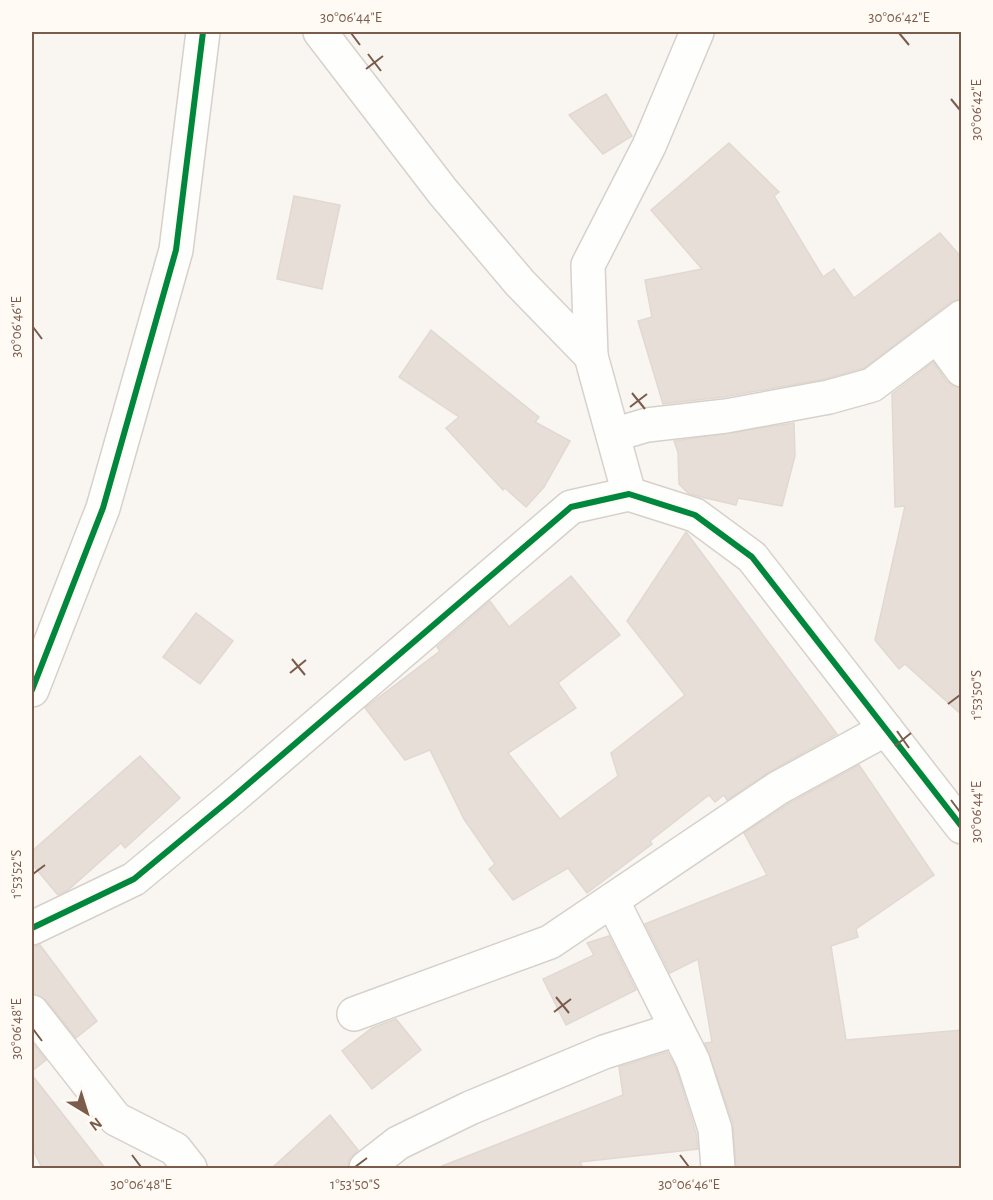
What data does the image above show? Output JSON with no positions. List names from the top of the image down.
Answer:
{
  "north": "bottom right",
  "coordinates": [
    "30°06'44\"E",
    "30°06'42\"E",
    "30°06'46\"E",
    "1°53'50\"S",
    "1°53'52\"S",
    "30°06'48\"E"
  ]
}
